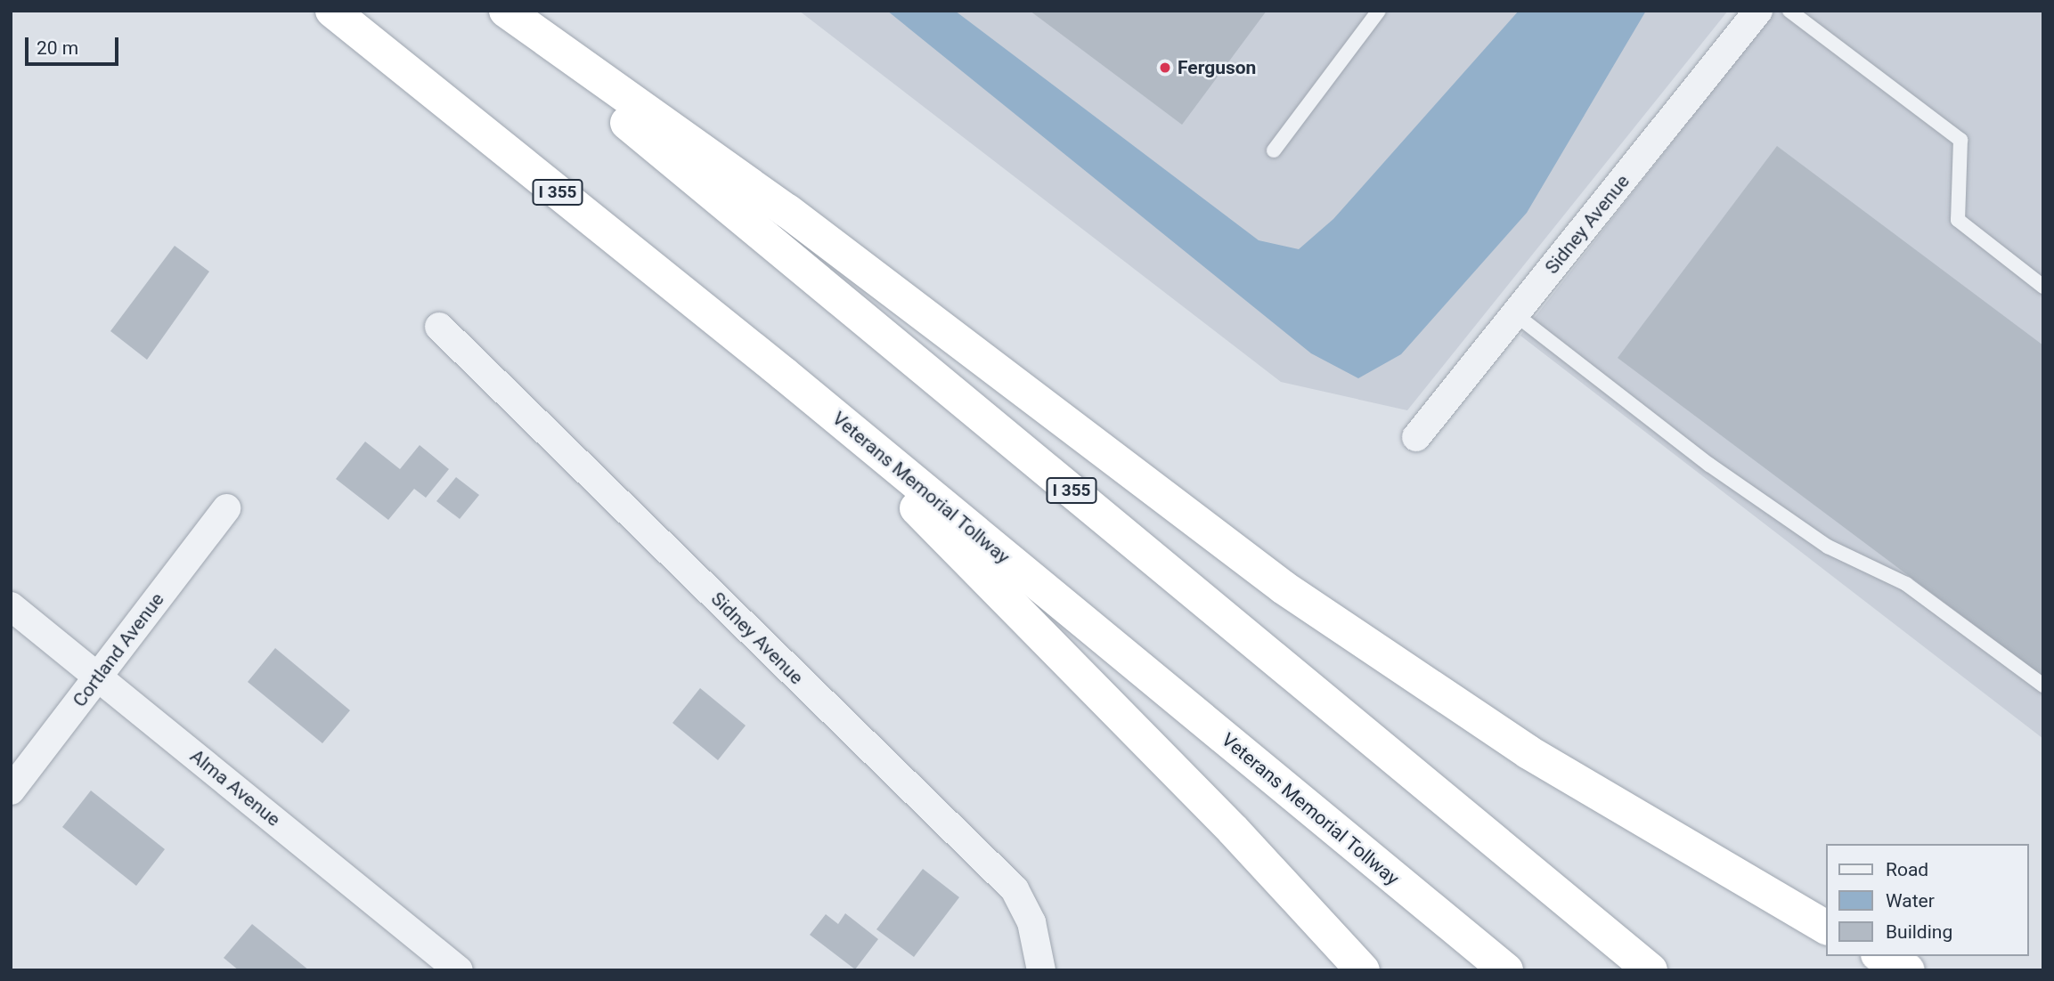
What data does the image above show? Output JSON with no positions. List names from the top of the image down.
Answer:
{
  "streets": {
    "highway": ["I 355", "Veterans Memorial Tollway"],
    "street": ["Sidney Avenue", "Cortland Avenue", "Alma Avenue"]
  },
  "crossings": [
    ["Cortland Avenue", "Alma Avenue"]
  ],
  "places": ["Ferguson"],
  "legend": ["Road", "Water", "Building"],
  "scale_bar": "20 m"
}
